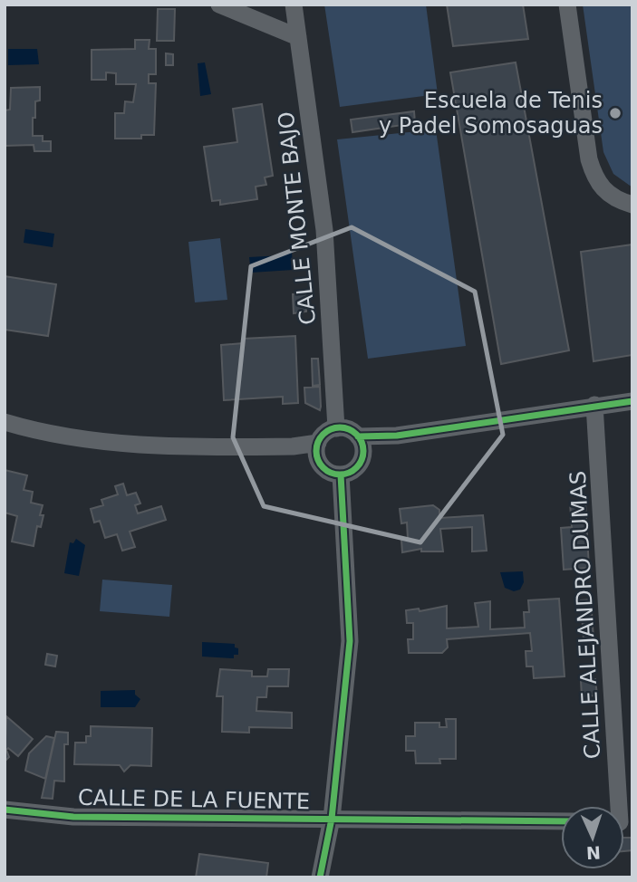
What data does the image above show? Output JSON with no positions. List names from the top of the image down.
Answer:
{
  "streets": {
    "street": ["CALLE MONTE BAJO", "CALLE ALEJANDRO DUMAS", "CALLE DE LA FUENTE"]
  },
  "places": ["Escuela de Tenis y Padel Somosaguas"],
  "north": "bottom"
}
